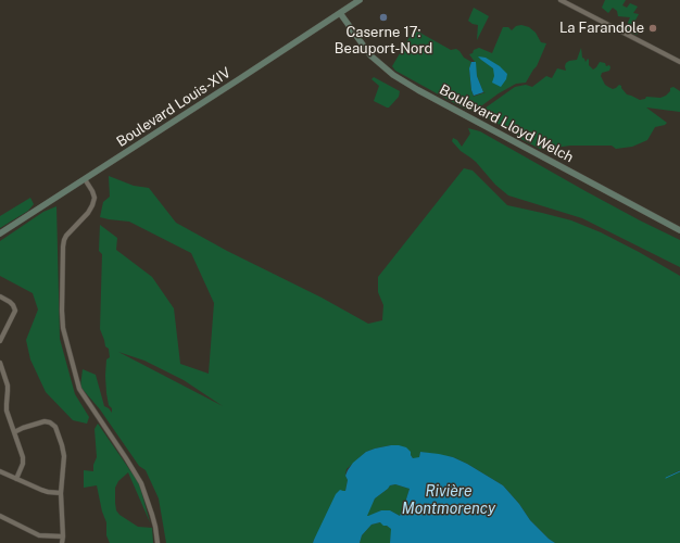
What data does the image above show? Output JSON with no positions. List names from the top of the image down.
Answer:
{
  "streets": {
    "main road": ["Boulevard Louis-XIV", "Boulevard Lloyd Welch"]
  },
  "crossings": [
    ["Boulevard Louis-XIV", "Boulevard Lloyd Welch"]
  ],
  "water": ["Rivière Montmorency"],
  "places": ["Caserne 17: Beauport-Nord", "La Farandole"]
}
